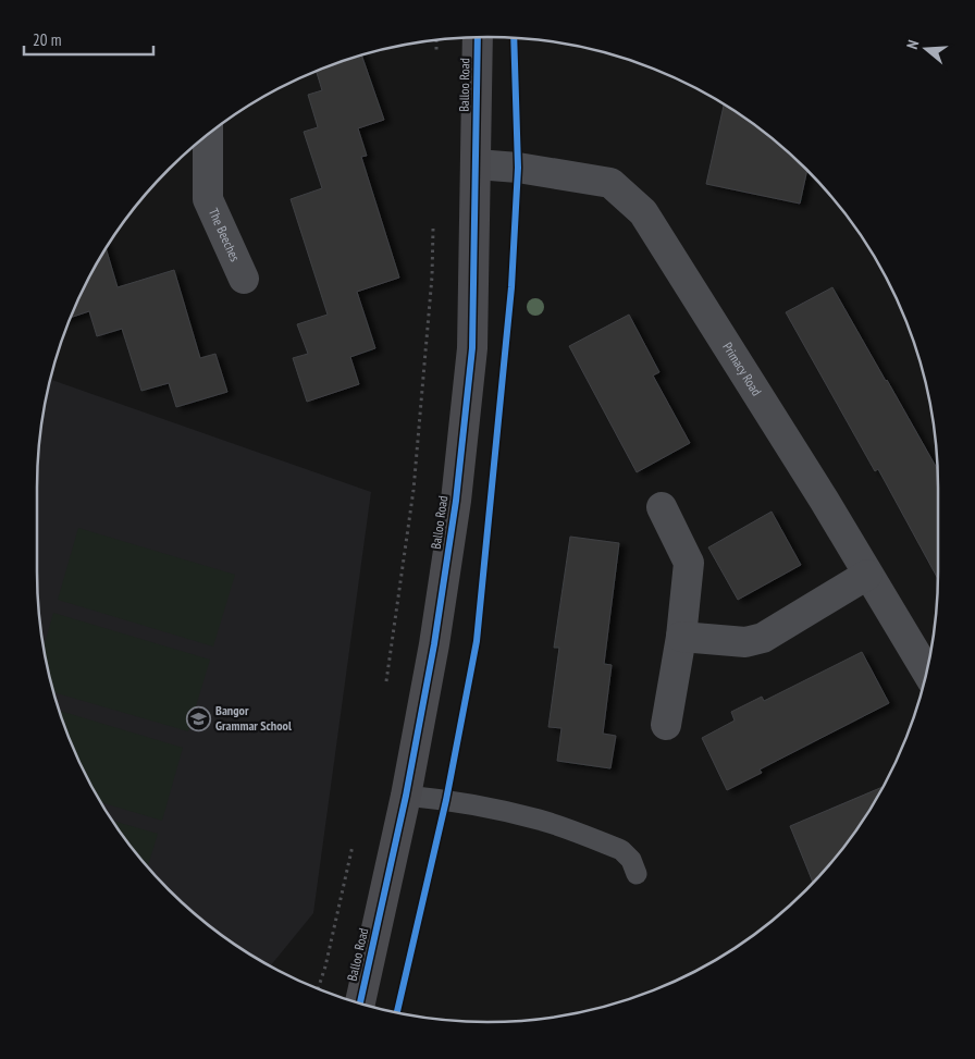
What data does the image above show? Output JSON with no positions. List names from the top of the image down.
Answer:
{
  "streets": {
    "street": ["Balloo Road", "The Beeches", "Primacy Road"]
  },
  "crossings": [
    ["Balloo Road", "Primacy Road"]
  ],
  "places": {
    "school or university": ["Bangor Grammar School"]
  },
  "scale_bar": "20 m",
  "north": "left"
}
